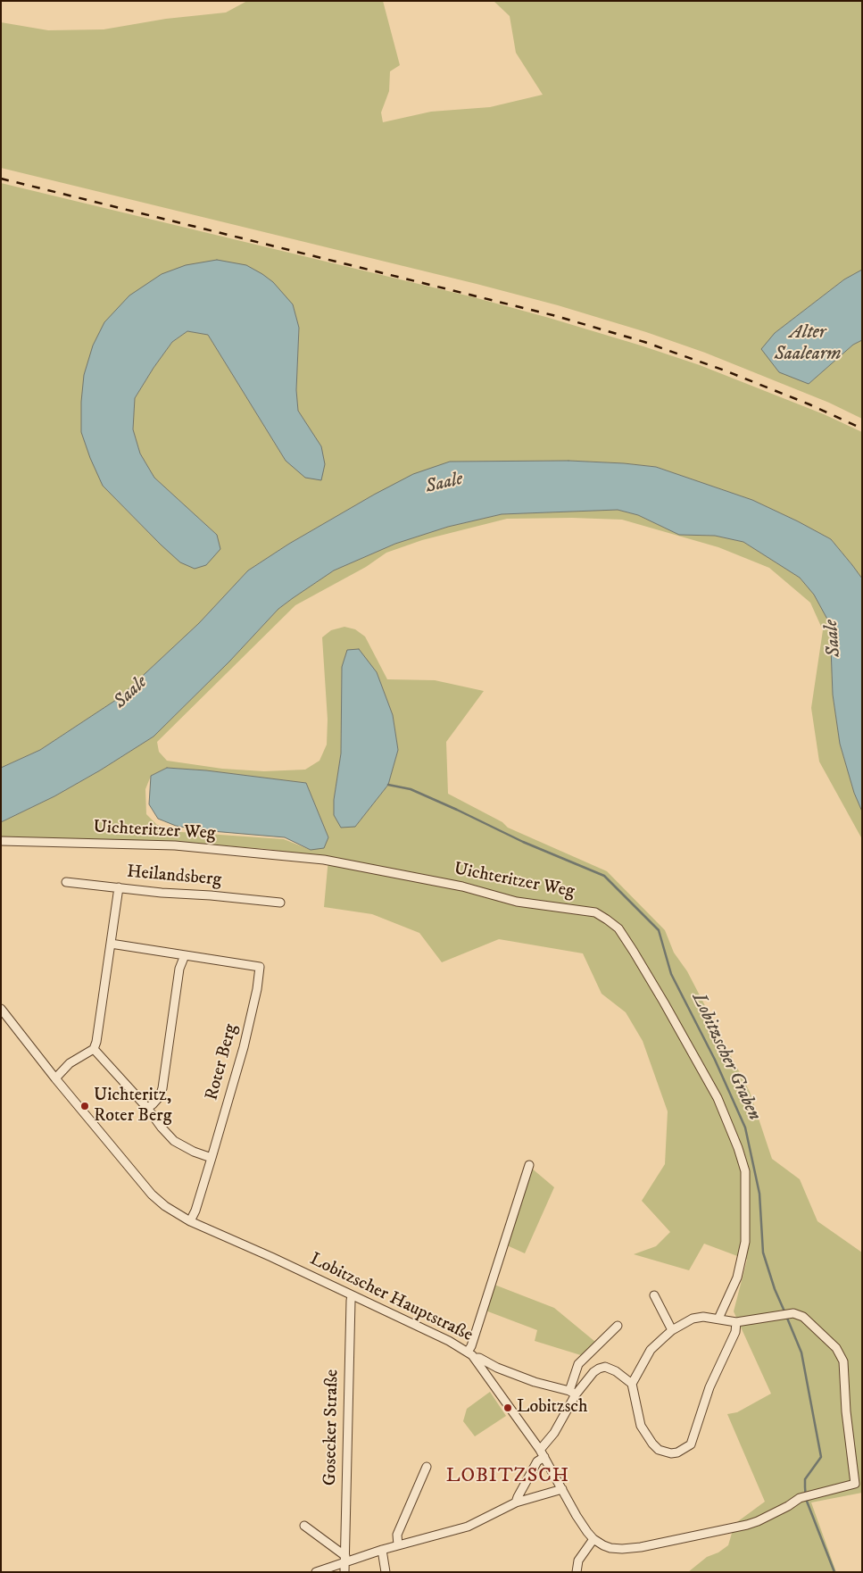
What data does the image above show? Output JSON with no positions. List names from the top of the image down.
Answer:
{
  "streets": {
    "street": [
      "Uichteritzer Weg",
      "Heilandsberg",
      "Roter Berg",
      "Lobitzscher Hauptstraße",
      "Gosecker Straße"
    ]
  },
  "crossings": [
    ["Lobitzscher Hauptstraße", "Gosecker Straße"]
  ],
  "districts": ["LOBITZSCH"],
  "water": ["Alter Saalearm", "Saale", "Lobitzscher Graben"],
  "places": ["Uichteritz, Roter Berg", "Lobitzsch"]
}
